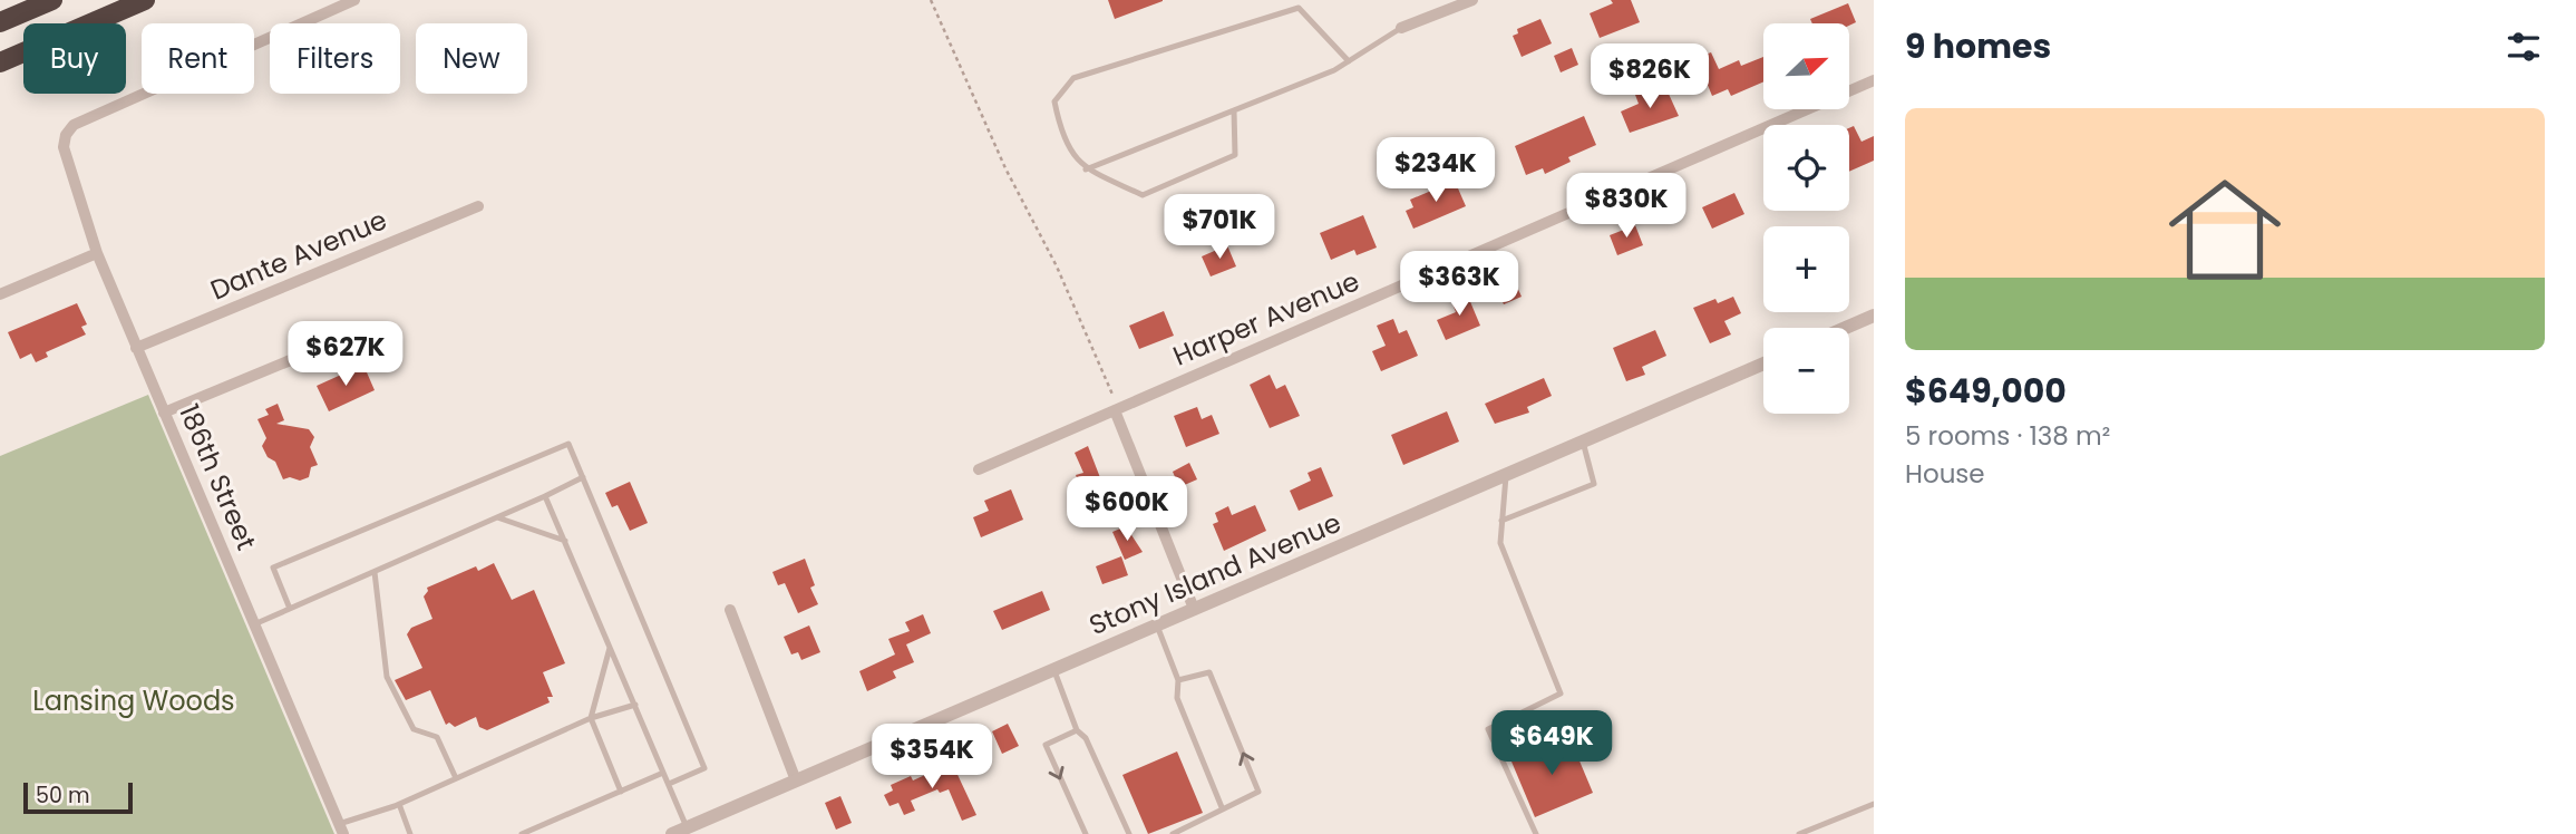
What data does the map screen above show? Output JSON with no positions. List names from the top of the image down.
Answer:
{
  "streets": {
    "street": [
      "Dante Avenue",
      "Harper Avenue",
      "186th Street",
      "Stony Island Avenue"
    ]
  },
  "crossings": [
    ["Dante Avenue", "186th Street"]
  ],
  "parks": ["Lansing Woods"],
  "scale_bar": "50 m",
  "north": "top right",
  "page": {
    "heading": "9 homes",
    "map_buttons": ["+", "−"],
    "chip": [
      "Buy",
      "Rent",
      "Filters",
      "New"
    ],
    "price": [
      "$826K",
      "$234K",
      "$830K",
      "$701K",
      "$363K",
      "$627K",
      "$600K",
      "$649K",
      "$354K"
    ],
    "list": [
      {
        "name": "$649,000",
        "note": "5 rooms · 138 m² · House"
      }
    ],
    "scale": "50 m"
  }
}
